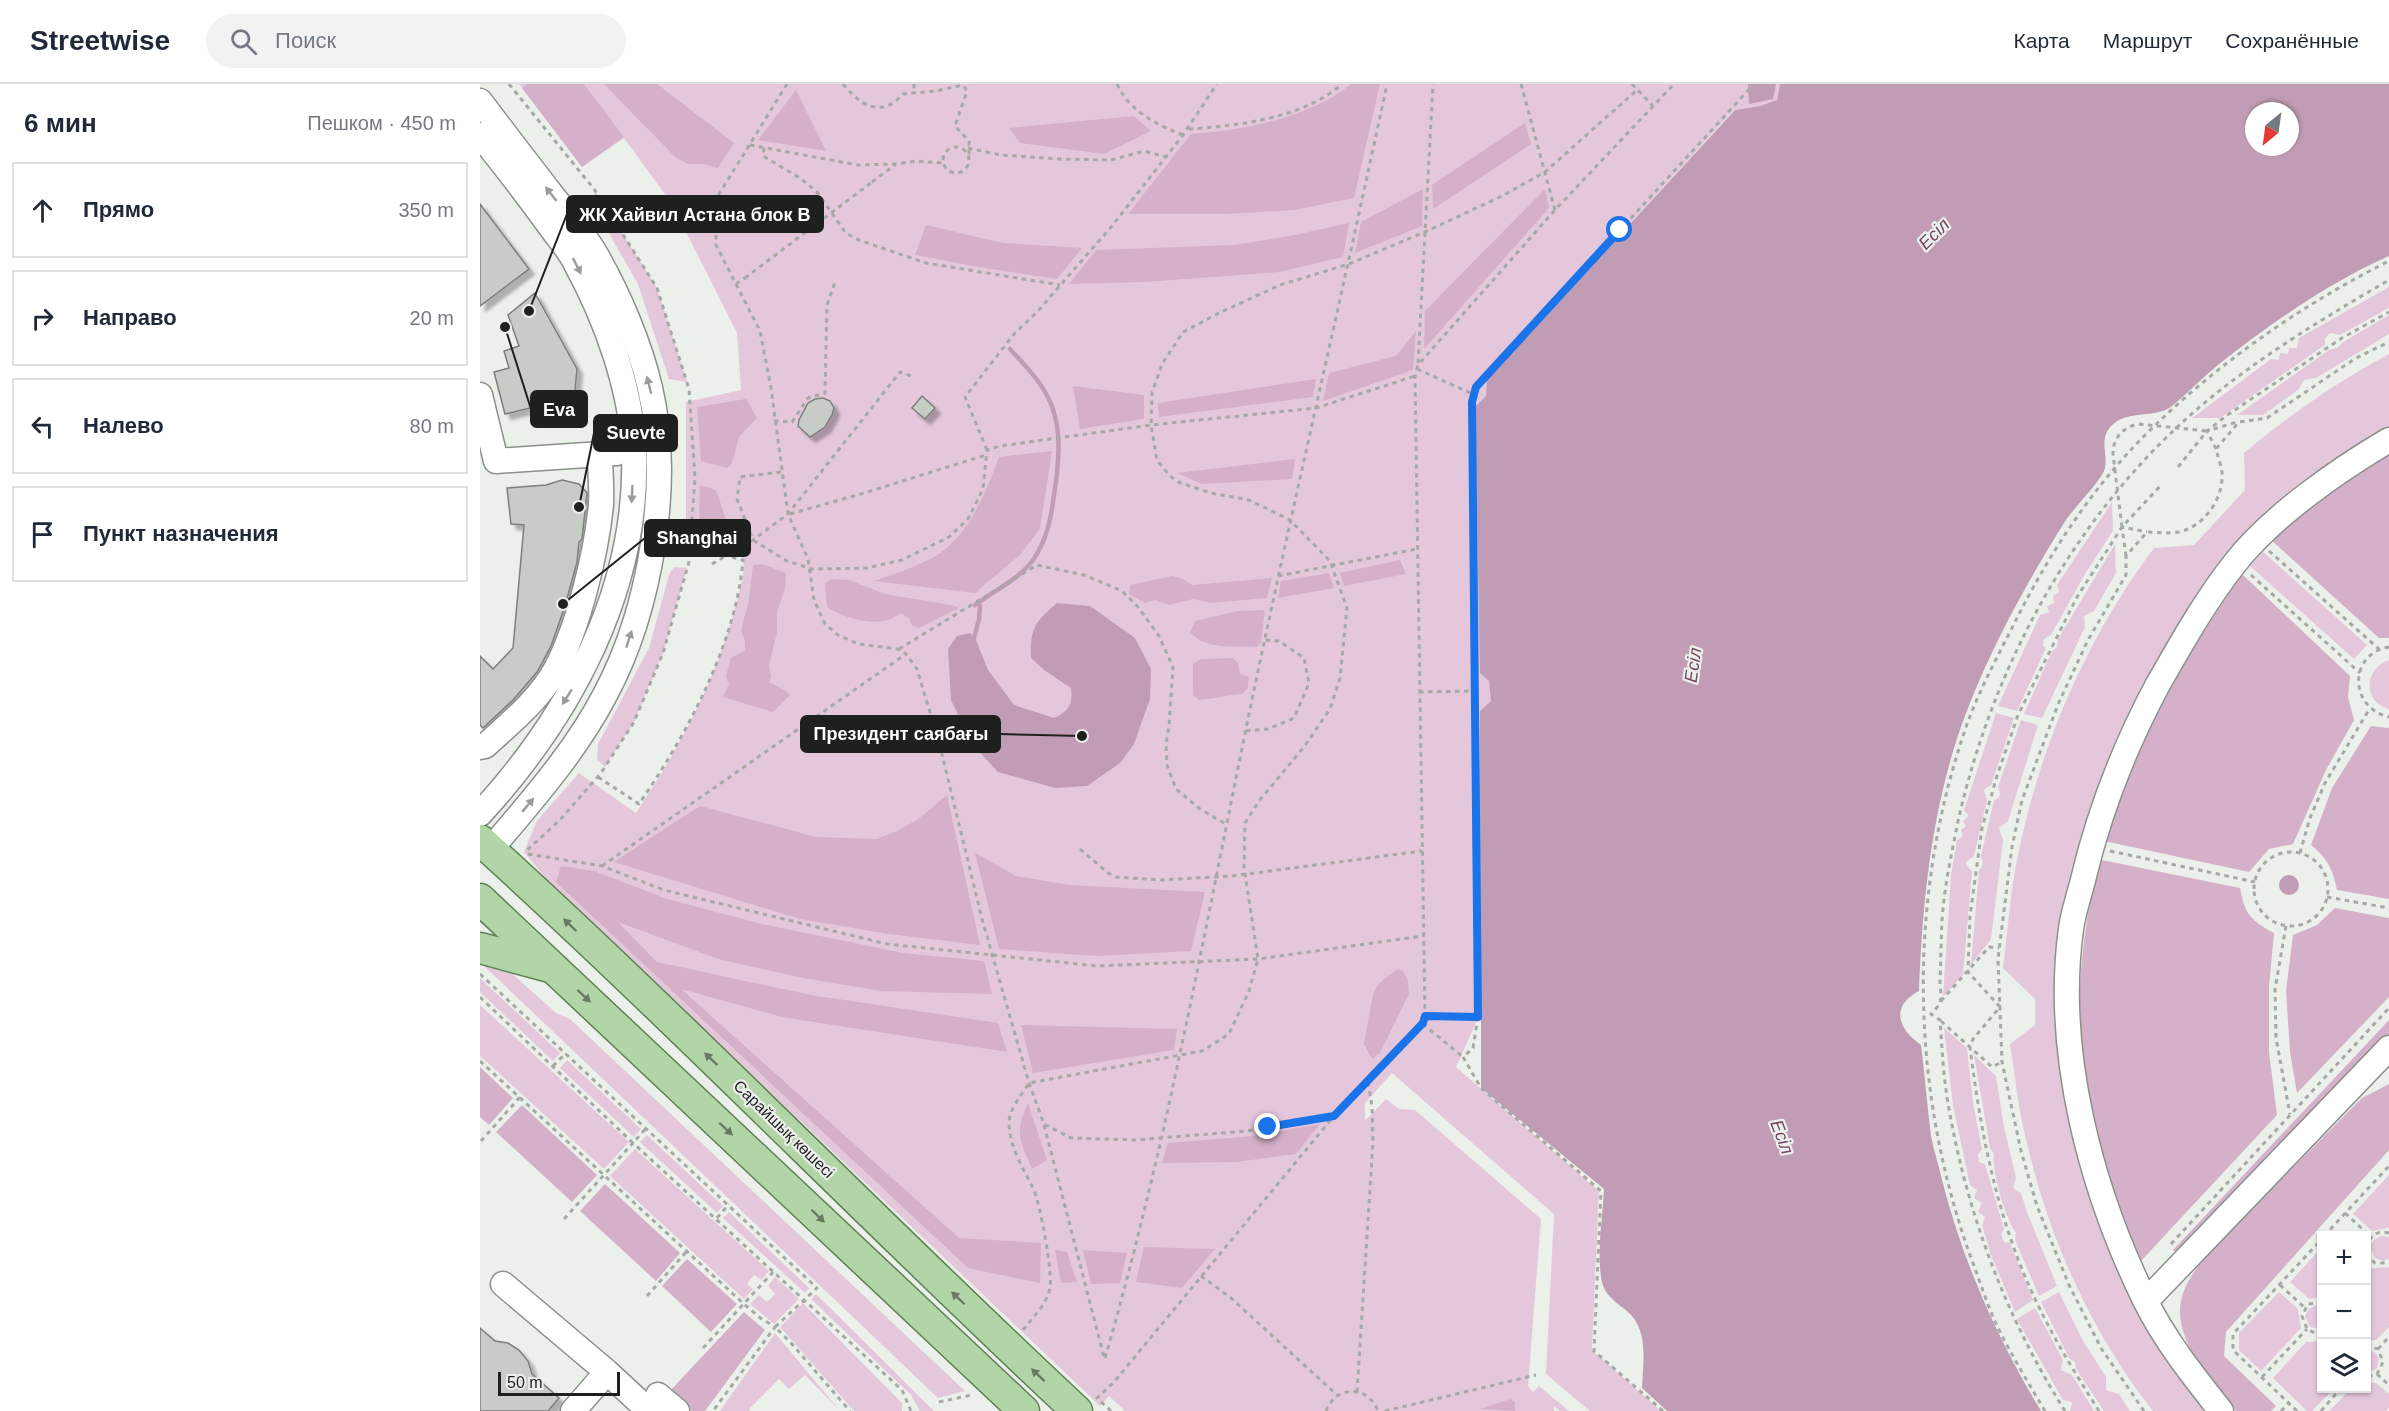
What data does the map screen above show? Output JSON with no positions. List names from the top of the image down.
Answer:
{
  "streets": {
    "main road": ["Сарайшық көшесі"]
  },
  "water": ["Есіл"],
  "places": [
    "ЖК Хайвил Астана блок B",
    "Eva",
    "Suevte",
    "Shanghai",
    "Президент саябағы"
  ],
  "scale_bar": "50 m",
  "north": "bottom left",
  "page": {
    "header": "Streetwise",
    "search": "Поиск",
    "nav": ["Карта", "Маршрут", "Сохранённые"],
    "heading": ["6 мин", "Пешком · 450 m"],
    "list": [
      ["Прямо", "350 m"],
      ["Направо", "20 m"],
      ["Налево", "80 m"],
      "Пункт назначения"
    ],
    "map_buttons": ["+", "−"],
    "scale": "50 m"
  }
}
